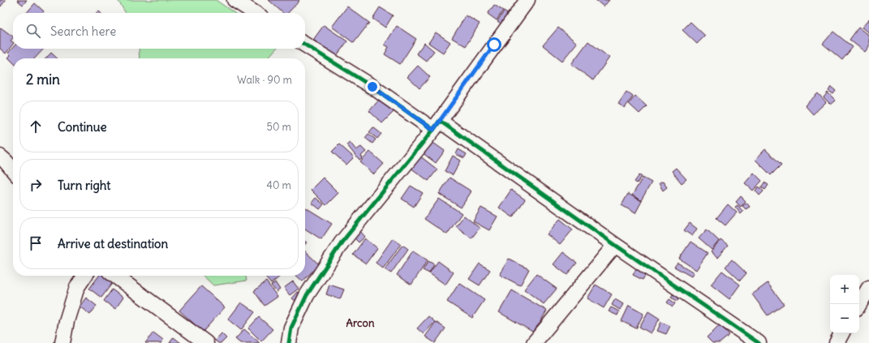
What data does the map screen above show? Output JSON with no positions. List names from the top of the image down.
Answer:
{
  "districts": ["Arcon"],
  "page": {
    "search": "Search here",
    "heading": ["2 min", "Walk · 90 m"],
    "list": [
      ["Continue", "50 m"],
      ["Turn right", "40 m"],
      "Arrive at destination"
    ],
    "map_buttons": ["+", "−"]
  }
}
